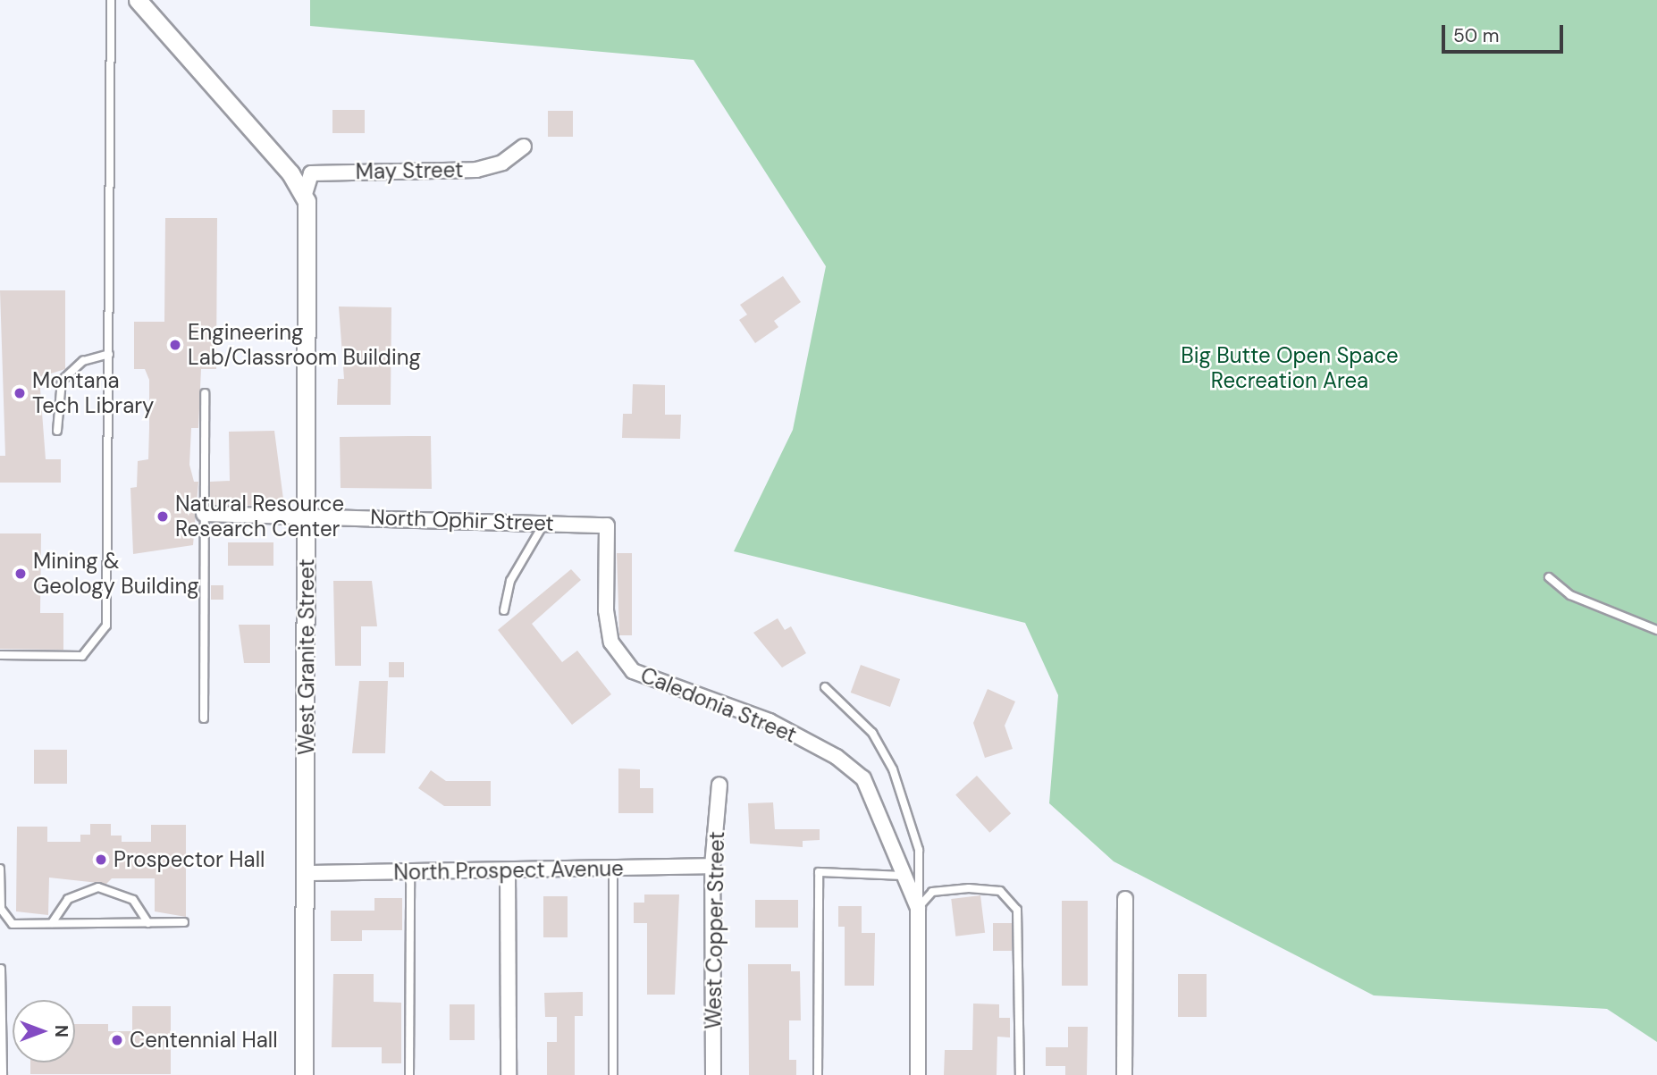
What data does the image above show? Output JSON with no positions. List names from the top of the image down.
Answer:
{
  "streets": {
    "street": [
      "May Street",
      "North Ophir Street",
      "West Granite Street",
      "Caledonia Street",
      "North Prospect Avenue",
      "West Copper Street"
    ]
  },
  "crossings": [
    ["May Street", "West Granite Street"],
    ["North Ophir Street", "West Granite Street"],
    ["North Ophir Street", "Caledonia Street"],
    ["West Granite Street", "North Prospect Avenue"],
    ["North Prospect Avenue", "West Copper Street"]
  ],
  "parks": ["Big Butte Open Space Recreation Area"],
  "places": [
    "Engineering Lab/Classroom Building",
    "Montana Tech Library",
    "Natural Resource Research Center",
    "Mining & Geology Building",
    "Prospector Hall",
    "Centennial Hall"
  ],
  "scale_bar": "50 m",
  "north": "right"
}
